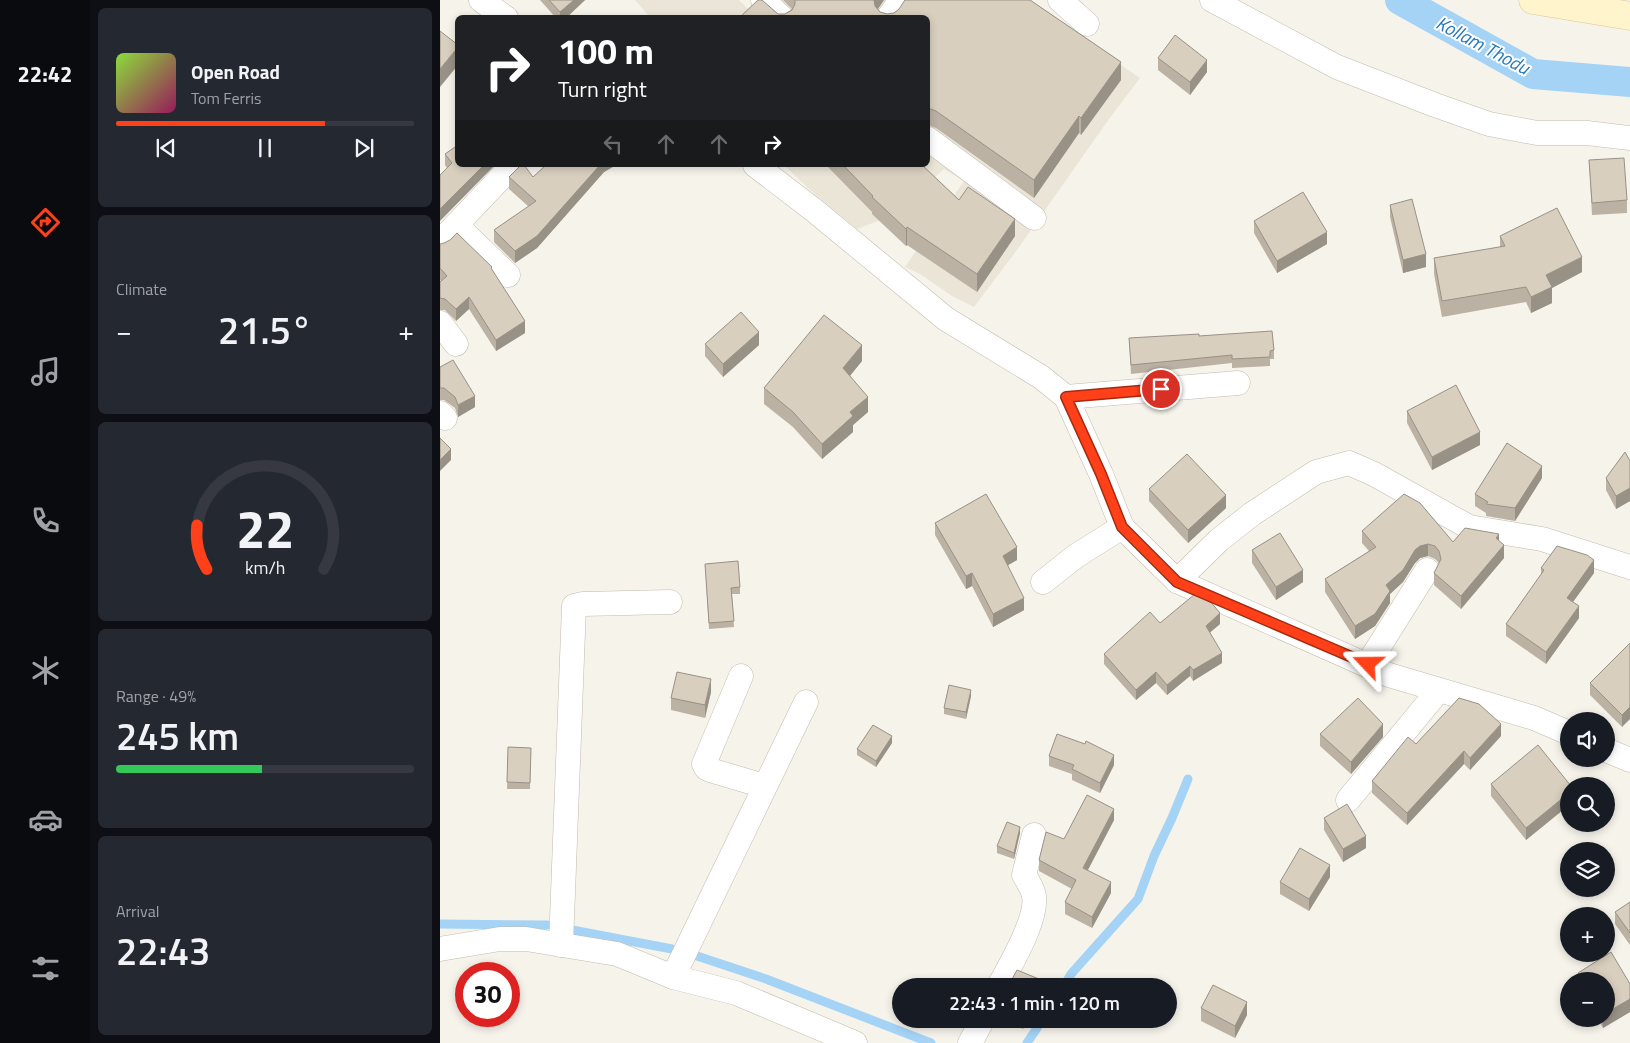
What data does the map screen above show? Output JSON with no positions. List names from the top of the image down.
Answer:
{
  "water": ["Kollam Thodu"],
  "page": {
    "tabs": "22:42",
    "turn": ["100 m", "Turn right"],
    "song": ["Open Road", "Tom Ferris"],
    "tile": [
      "Climate",
      ["Range · 49%", "245 km"],
      ["Arrival", "22:43"]
    ],
    "heat": ["−", "21.5°", "+"],
    "map_buttons": ["+", "−"],
    "limit": "30",
    "trip": "22:43 · 1 min · 120 m",
    "gauge": ["22", "km/h"]
  }
}
